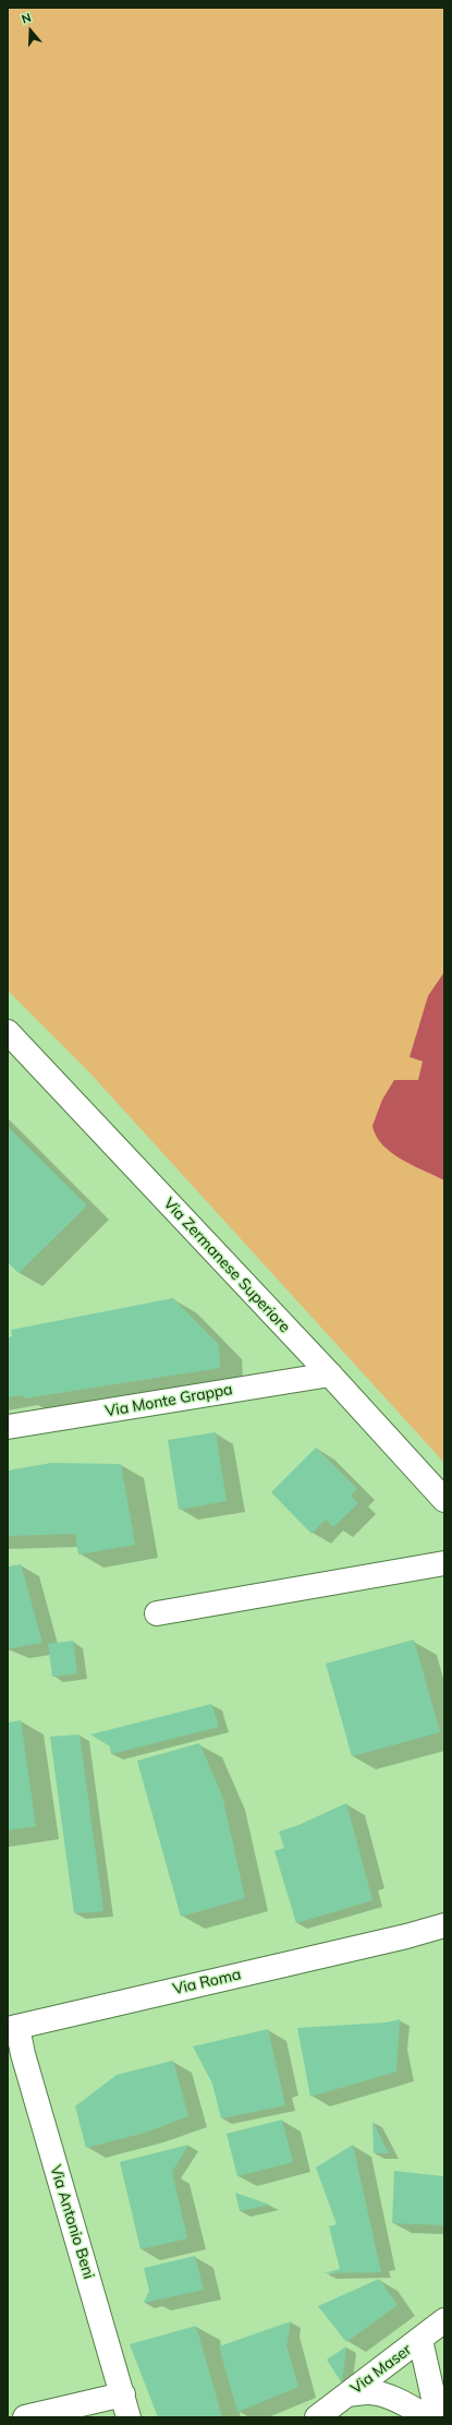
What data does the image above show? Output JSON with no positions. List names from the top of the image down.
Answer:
{
  "streets": {
    "street": [
      "Via Zermanese Superiore",
      "Via Monte Grappa",
      "Via Roma",
      "Via Antonio Beni",
      "Via Maser"
    ]
  },
  "crossings": [
    ["Via Zermanese Superiore", "Via Monte Grappa"],
    ["Via Roma", "Via Antonio Beni"]
  ],
  "north": "top"
}
